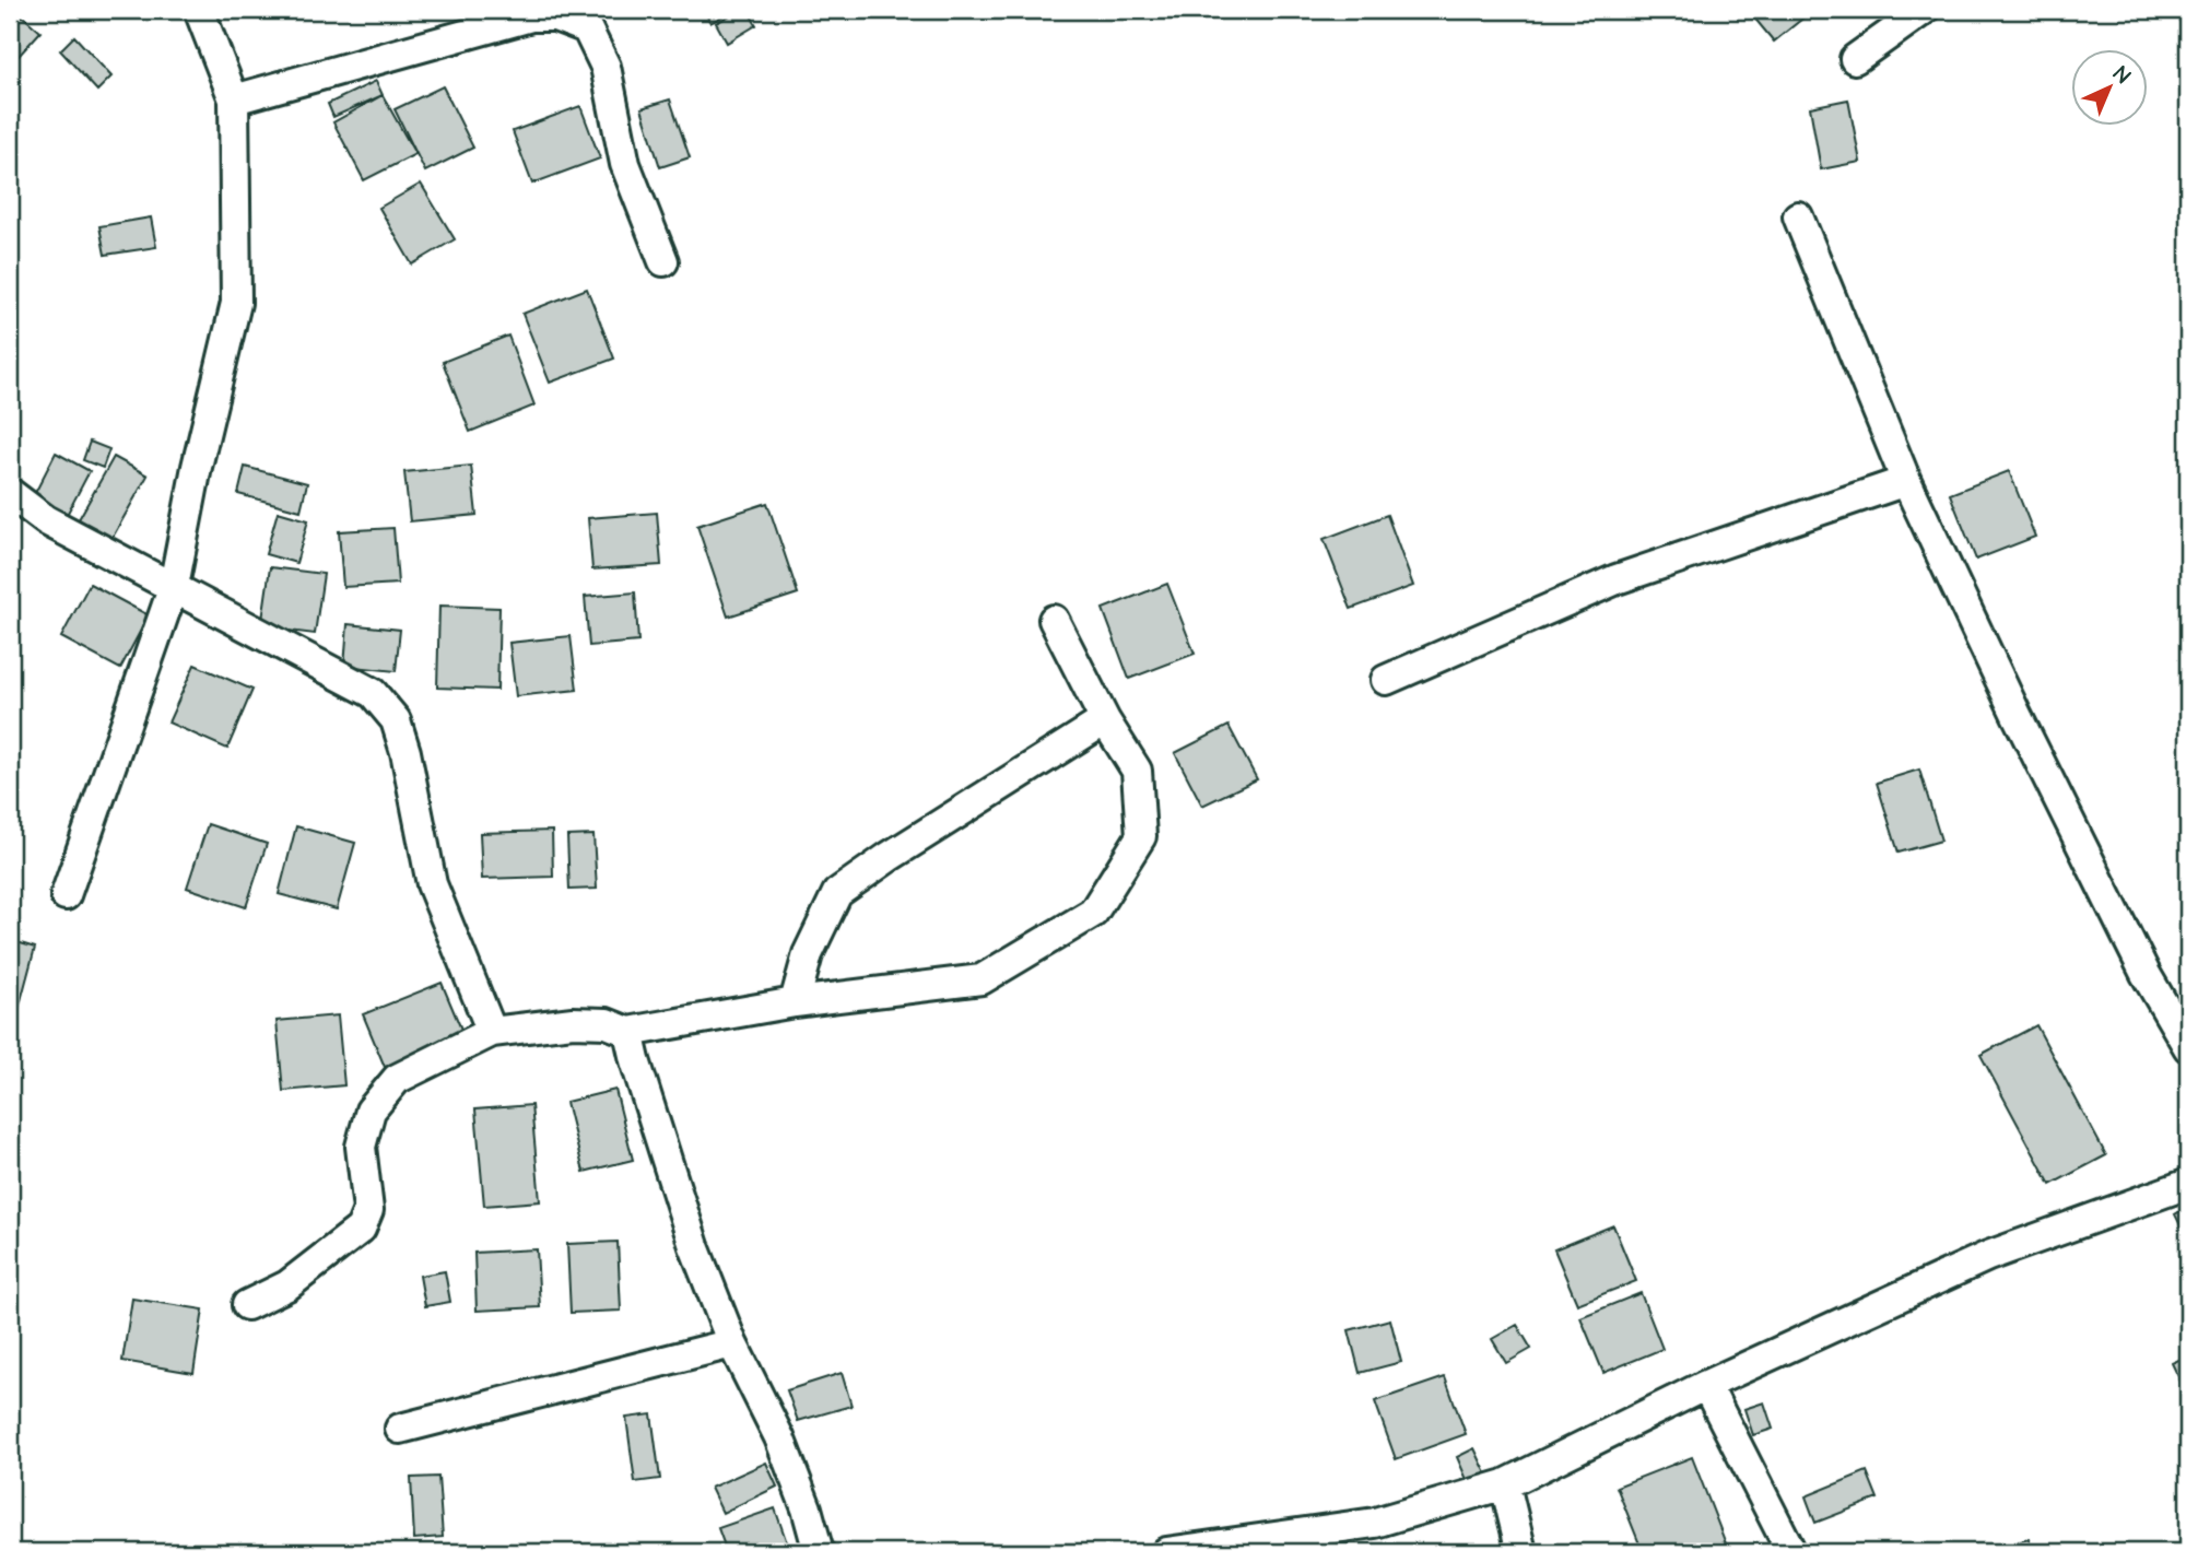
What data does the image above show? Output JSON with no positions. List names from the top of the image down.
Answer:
{
  "north": "top right"
}
